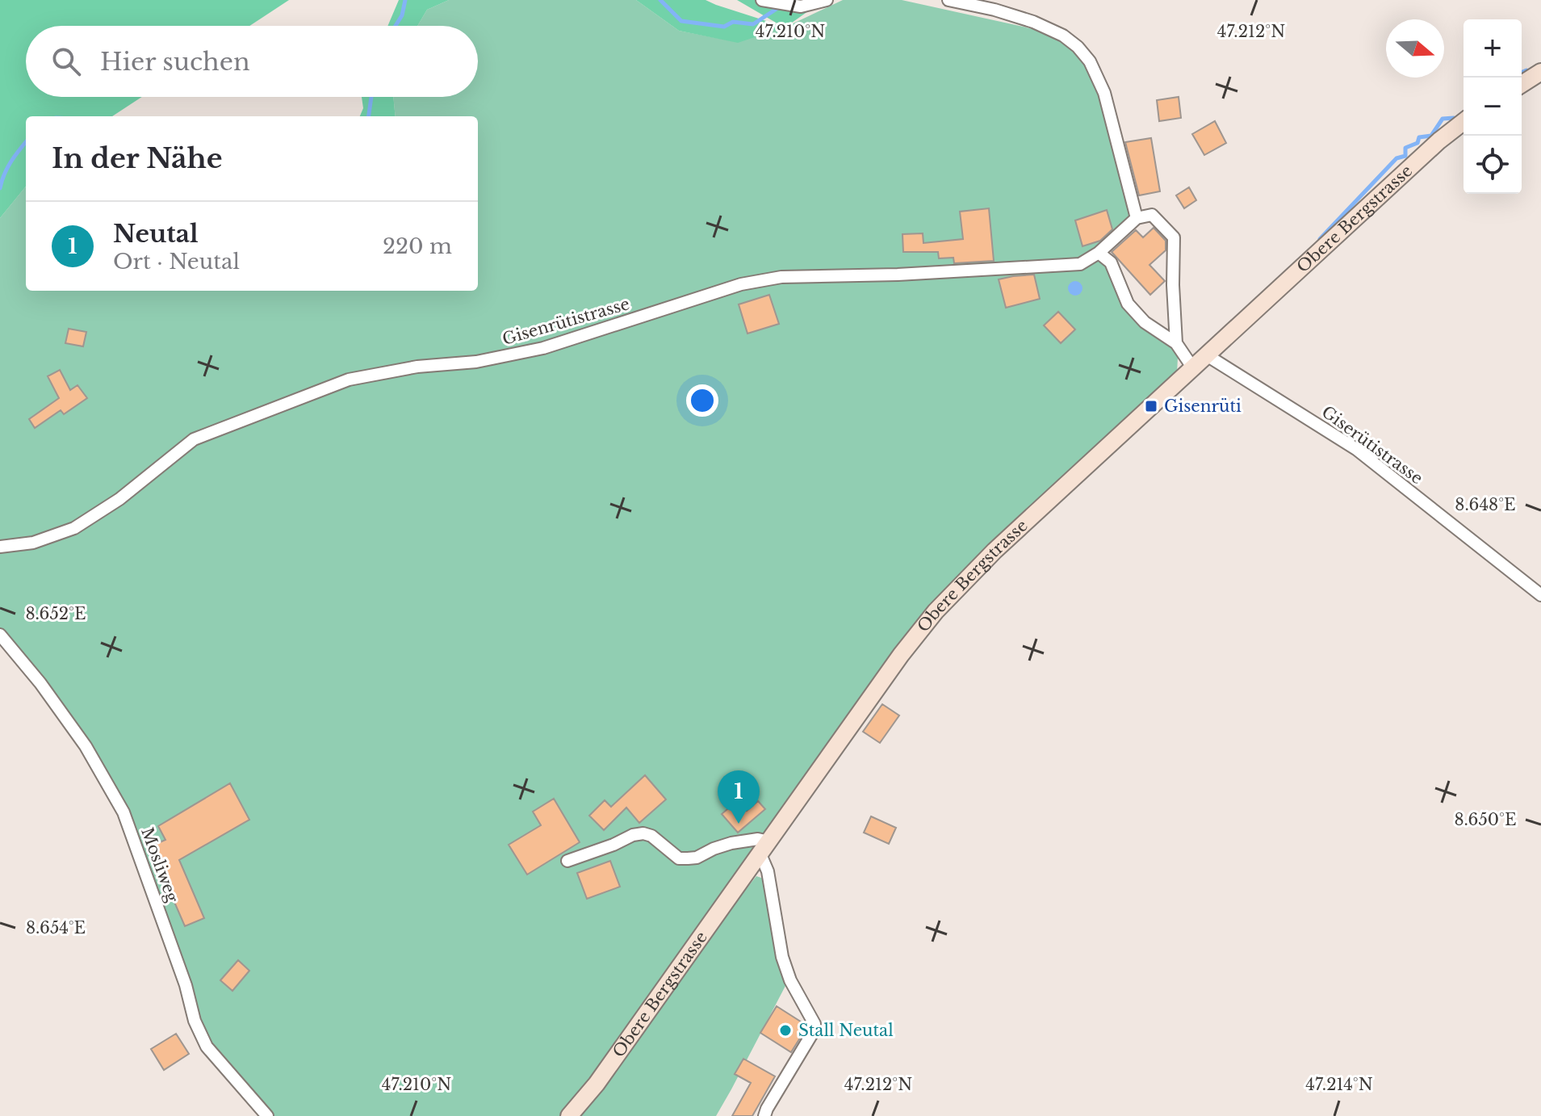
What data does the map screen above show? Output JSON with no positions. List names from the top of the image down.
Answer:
{
  "streets": {
    "main road": ["Obere Bergstrasse"],
    "street": ["Gisenrütistrasse", "Giserütistrasse", "Mosliweg"]
  },
  "crossings": [
    ["Obere Bergstrasse", "Giserütistrasse"]
  ],
  "places": {
    "transit": ["Gisenrüti"],
    "other": ["Stall Neutal"]
  },
  "north": "right",
  "page": {
    "map_buttons": ["+", "−"],
    "search": "Hier suchen",
    "heading": "In der Nähe",
    "list": [
      {
        "mark": "1",
        "name": "Neutal",
        "note": "Ort · Neutal",
        "value": "220 m"
      }
    ],
    "pins": "1"
  },
  "coordinates": [
    "47.212°N",
    "47.210°N",
    "8.648°E",
    "8.652°E",
    "8.650°E",
    "8.654°E",
    "47.214°N"
  ]
}
